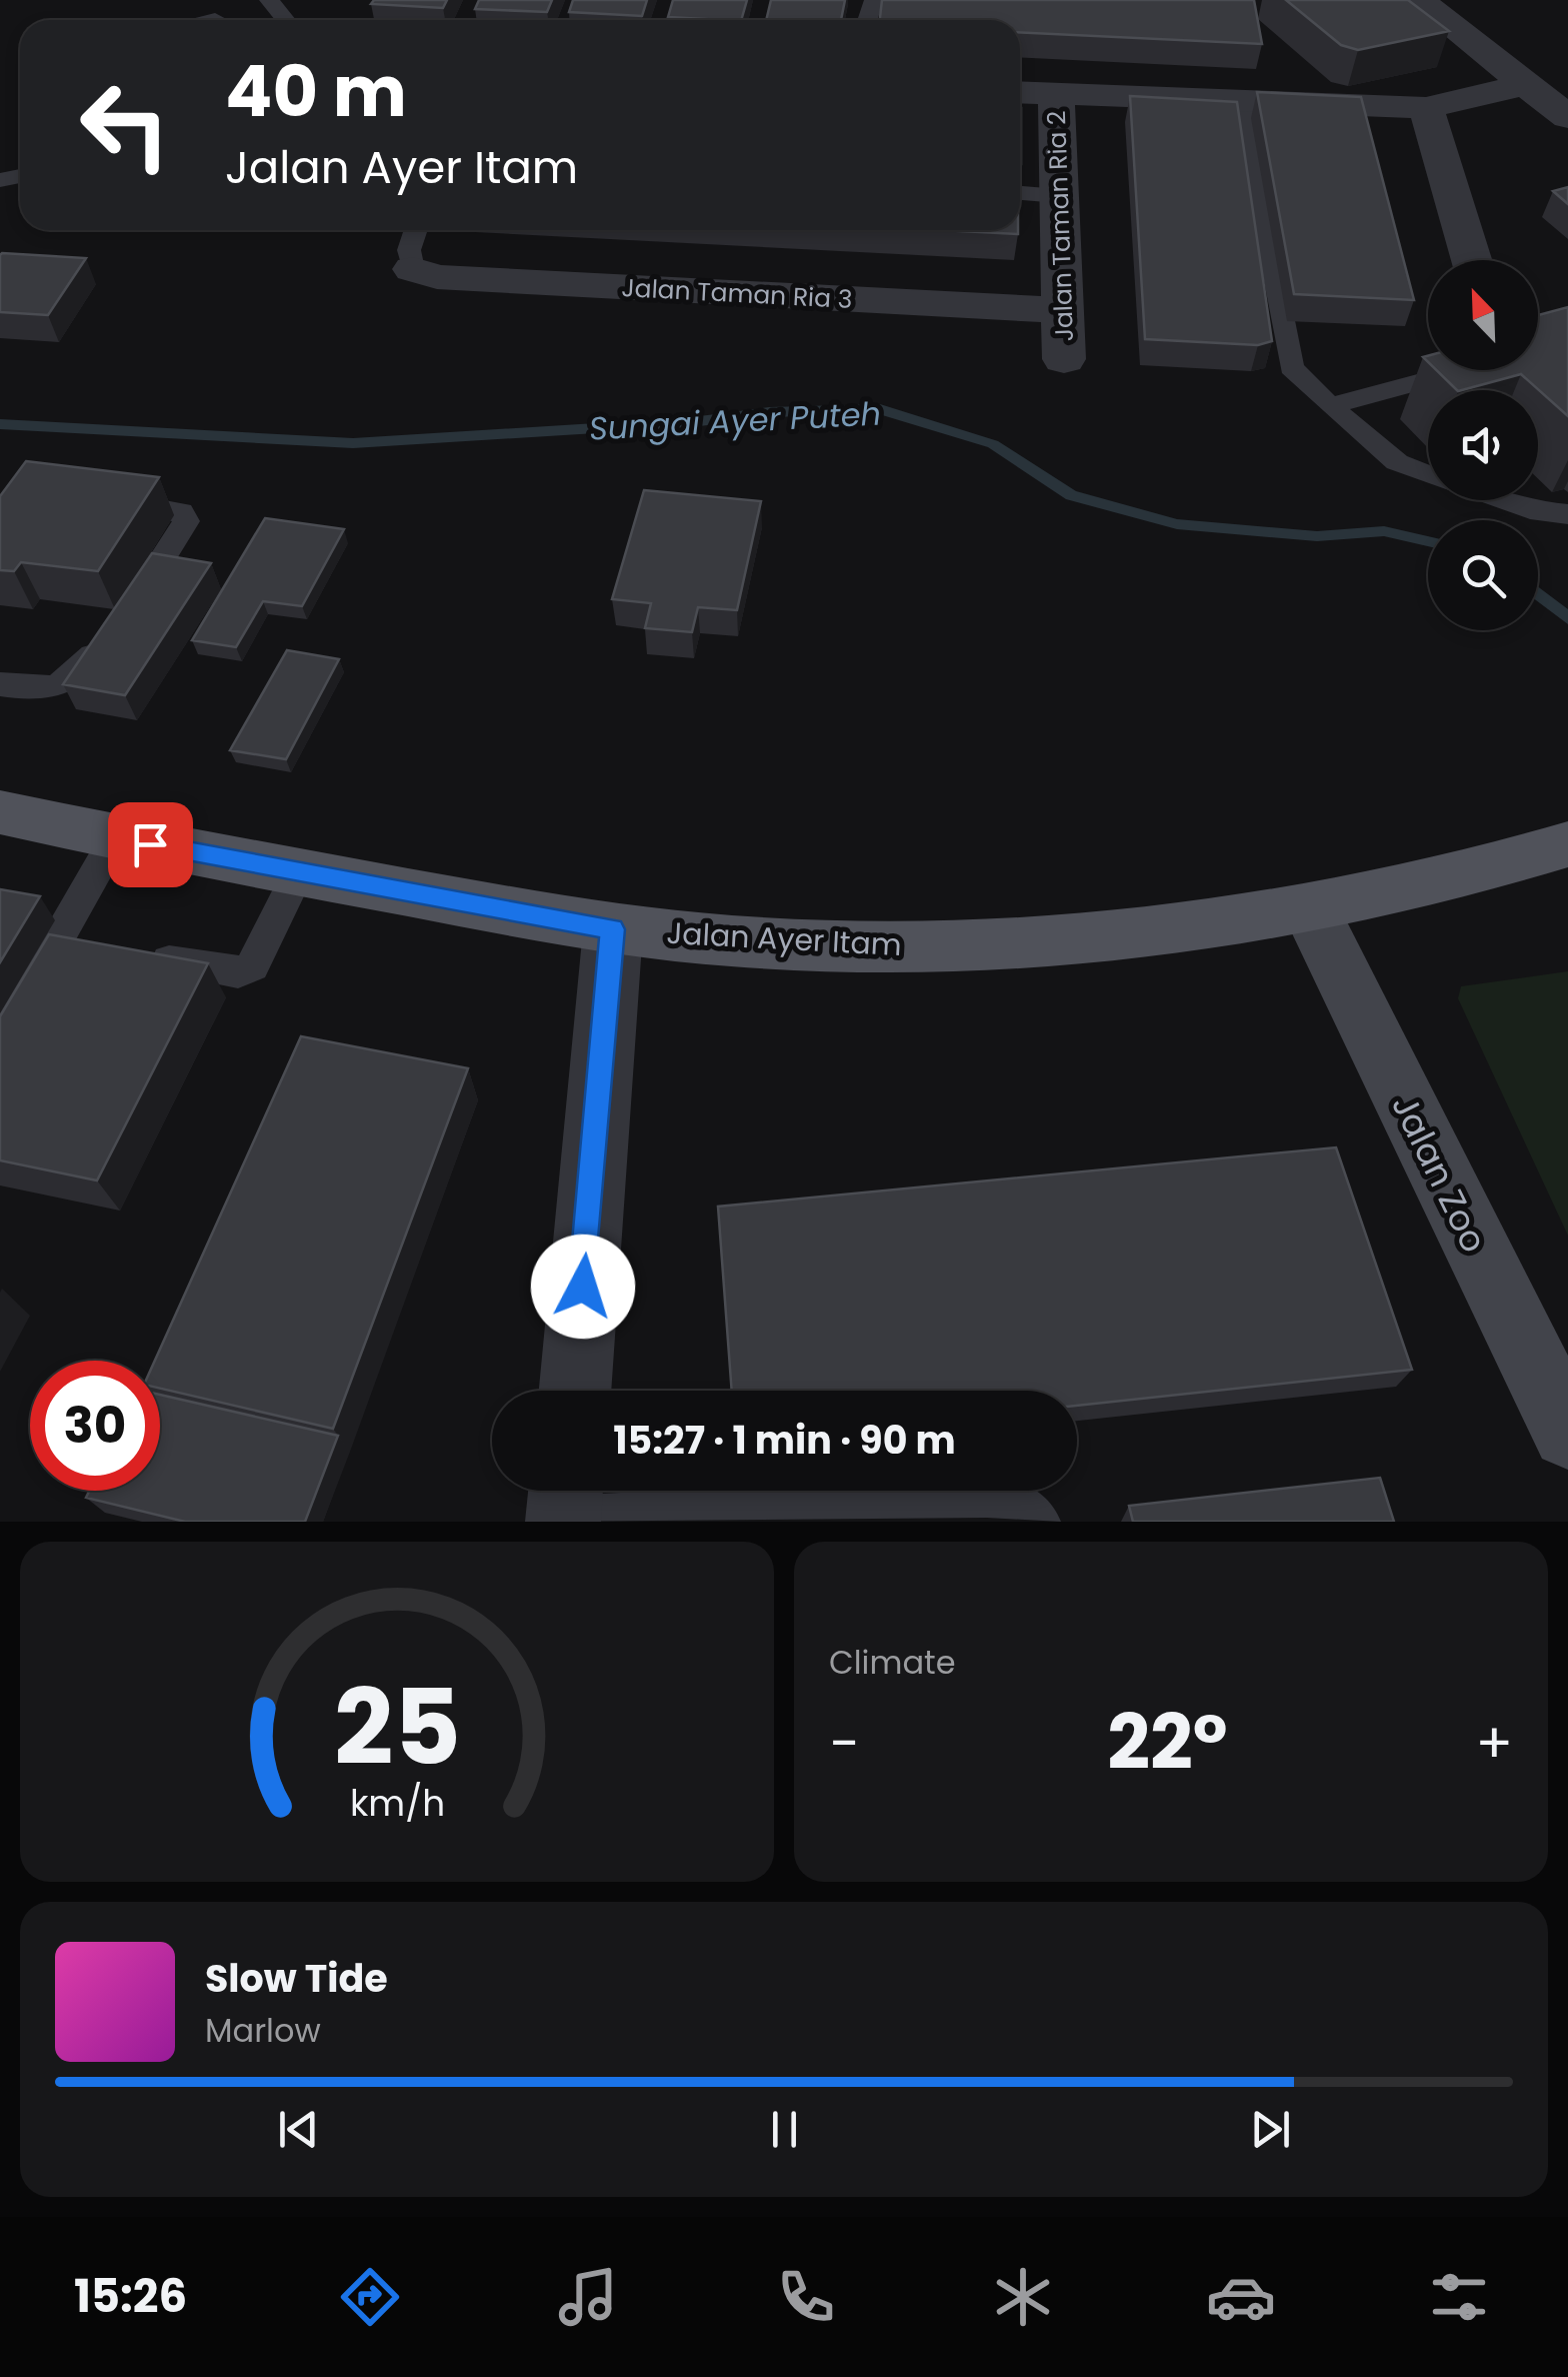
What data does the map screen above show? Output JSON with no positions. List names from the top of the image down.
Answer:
{
  "streets": {
    "main road": ["Jalan Ayer Itam", "Jalan Zoo"],
    "street": ["Jalan Taman Ria 2", "Jalan Taman Ria 3"]
  },
  "crossings": [
    ["Jalan Taman Ria 2", "Jalan Taman Ria 3"],
    ["Jalan Ayer Itam", "Jalan Zoo"]
  ],
  "water": ["Sungai Ayer Puteh"],
  "north": "top left",
  "page": {
    "turn": ["40 m", "Jalan Ayer Itam"],
    "limit": "30",
    "trip": "15:27 · 1 min · 90 m",
    "tile": "Climate",
    "heat": ["−", "22°", "+"],
    "song": ["Slow Tide", "Marlow"],
    "tabs": "15:26",
    "gauge": ["25", "km/h"]
  }
}
